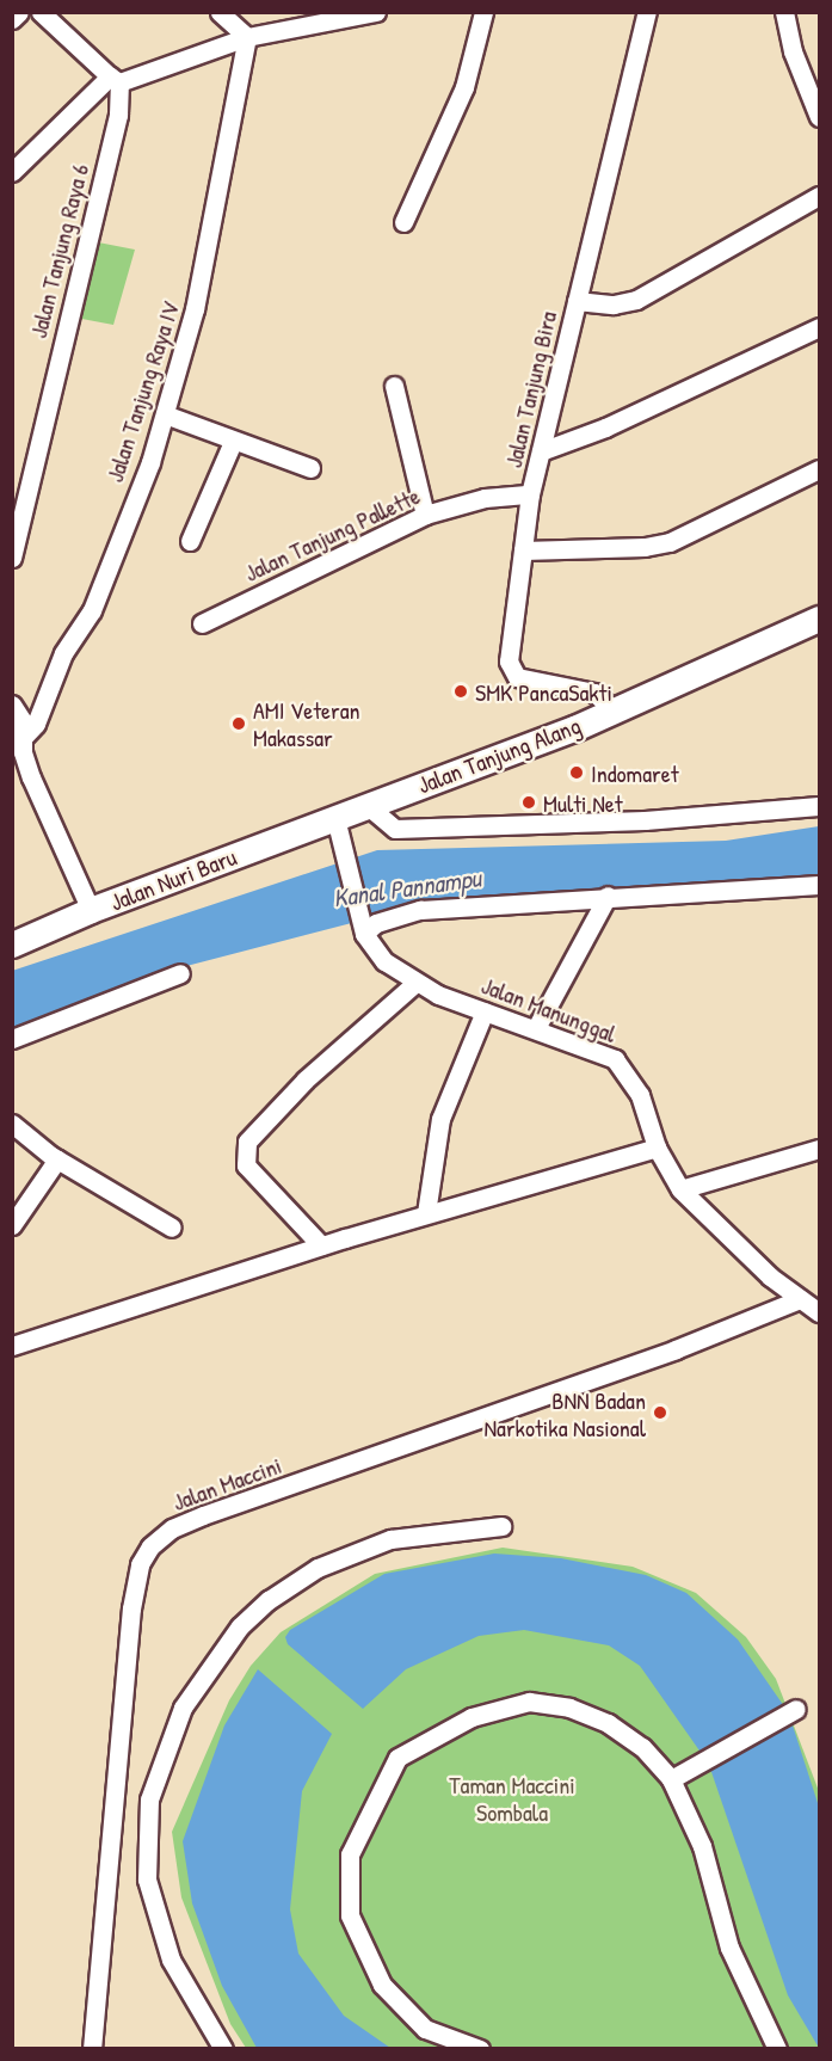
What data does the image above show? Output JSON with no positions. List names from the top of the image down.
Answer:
{
  "streets": {
    "street": [
      "Jalan Tanjung Raya 6",
      "Jalan Tanjung Bira",
      "Jalan Tanjung Raya IV",
      "Jalan Tanjung Pallette",
      "Jalan Tanjung Alang",
      "Jalan Nuri Baru",
      "Jalan Manunggal",
      "Jalan Maccini"
    ]
  },
  "crossings": [
    ["Jalan Tanjung Bira", "Jalan Tanjung Pallette"],
    ["Jalan Tanjung Bira", "Jalan Tanjung Alang"],
    ["Jalan Tanjung Alang", "Jalan Nuri Baru"],
    ["Jalan Tanjung Alang", "Jalan Manunggal"],
    ["Jalan Nuri Baru", "Jalan Manunggal"],
    ["Jalan Manunggal", "Jalan Maccini"]
  ],
  "water": ["Kanal Pannampu"],
  "parks": ["Taman Maccini Sombala"],
  "places": [
    "SMK PancaSakti",
    "AMI Veteran Makassar",
    "Indomaret",
    "Multi Net",
    "BNN Badan Narkotika Nasional"
  ]
}
